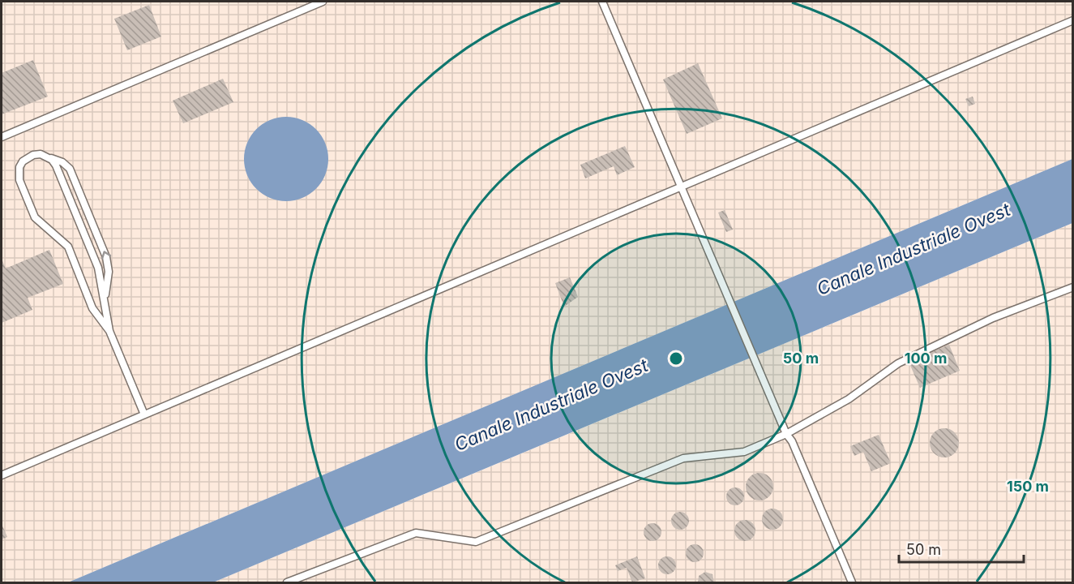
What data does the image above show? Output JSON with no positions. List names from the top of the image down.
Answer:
{
  "water": ["Canale Industriale Ovest"],
  "scale_bar": "50 m",
  "rings": ["50 m", "100 m", "150 m"]
}
